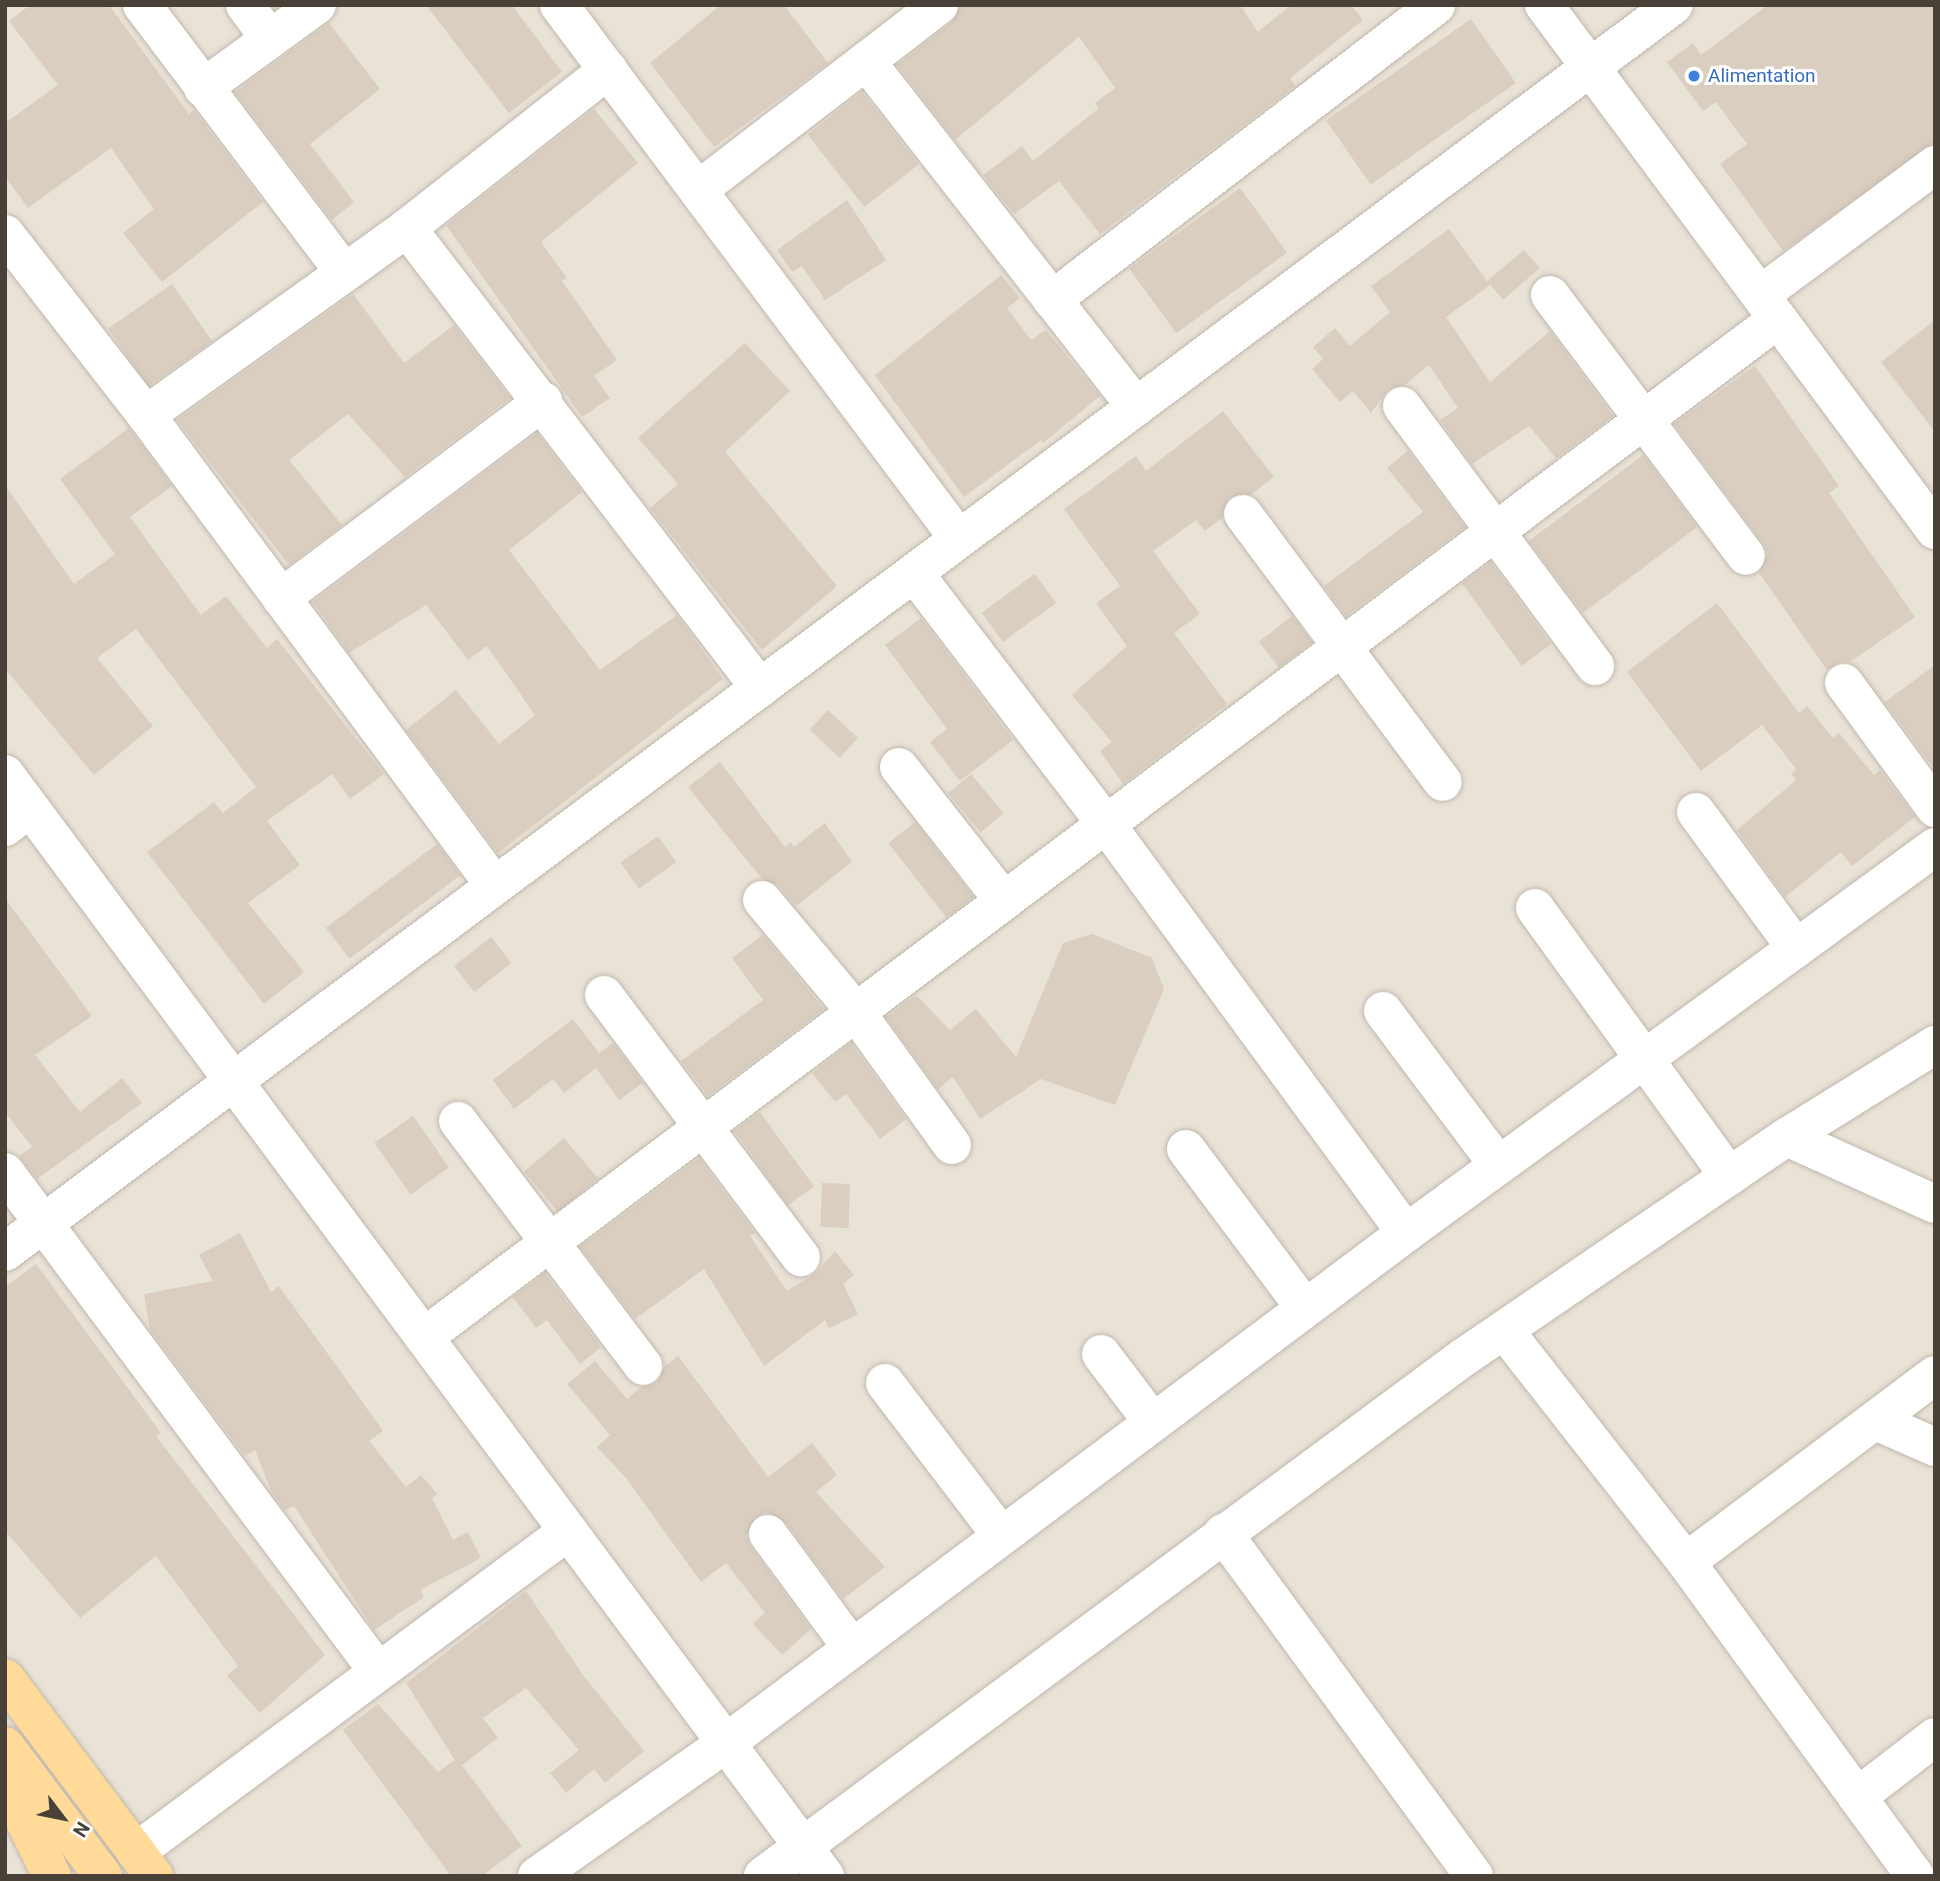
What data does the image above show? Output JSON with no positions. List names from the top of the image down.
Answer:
{
  "places": ["Alimentation"],
  "north": "bottom right"
}
